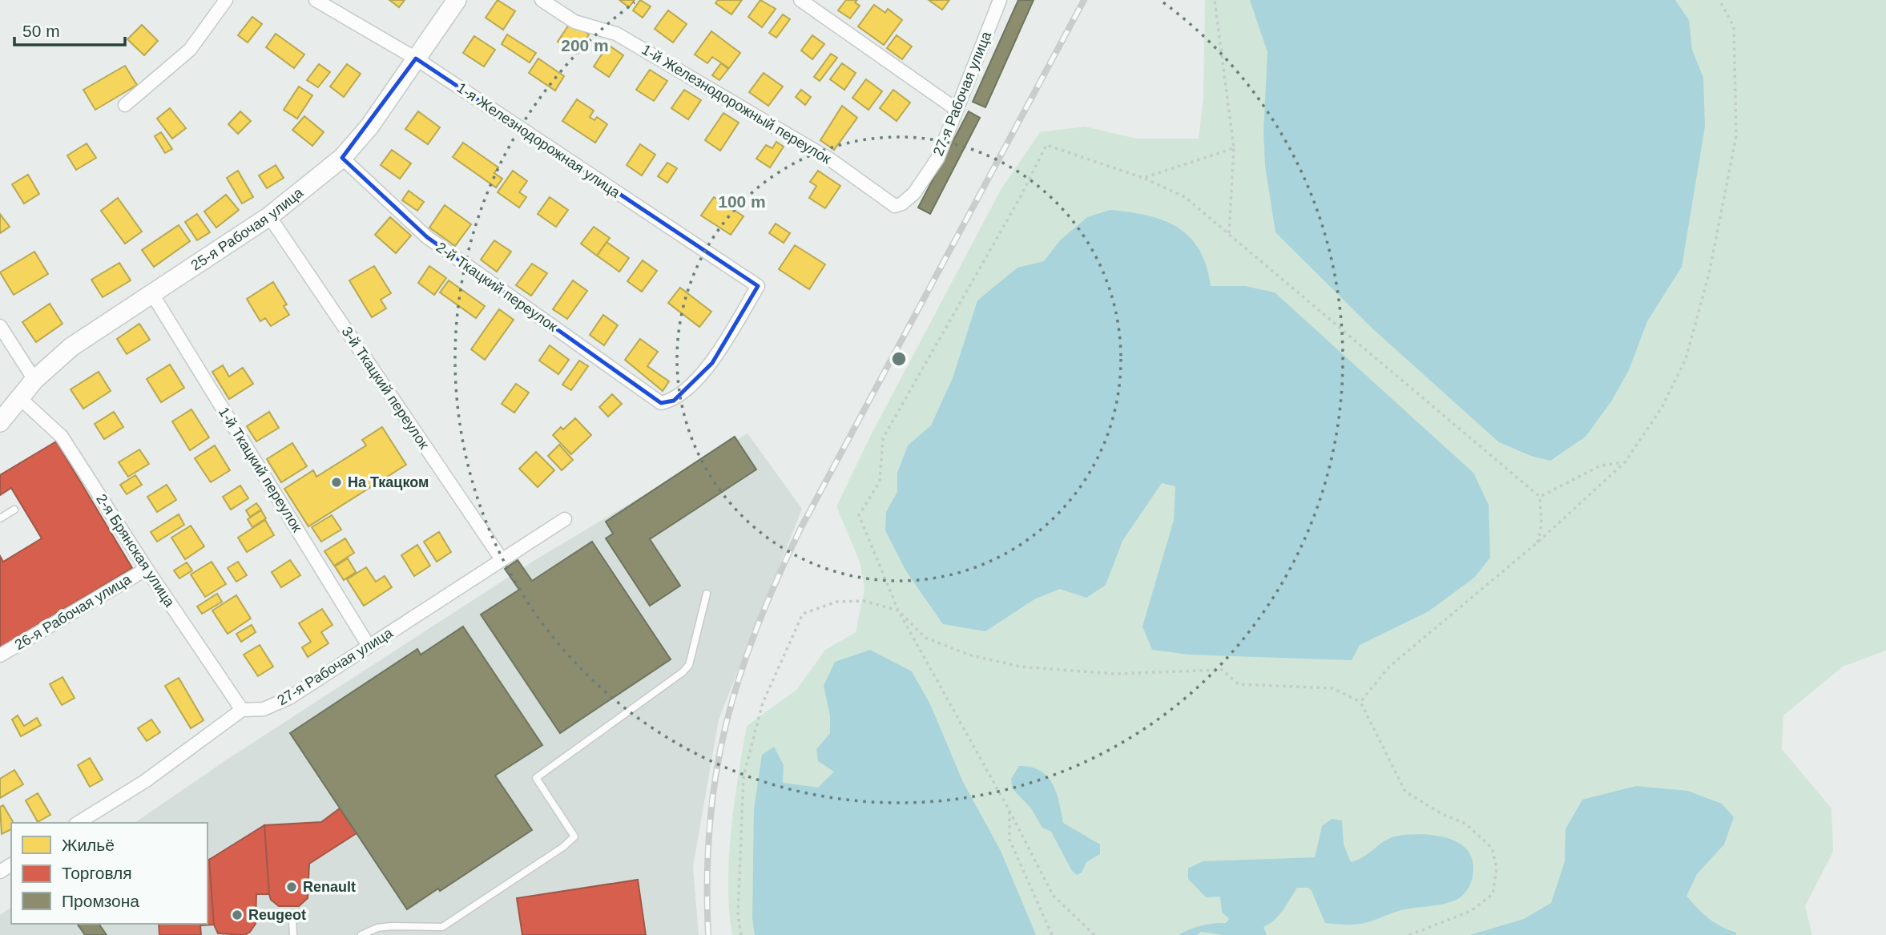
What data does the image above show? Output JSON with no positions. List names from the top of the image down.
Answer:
{
  "streets": {
    "main road": ["25-я Рабочая улица"],
    "street": [
      "27-я Рабочая улица",
      "1-й Железнодорожный переулок",
      "1-я Железнодорожная улица",
      "2-й Ткацкий переулок",
      "3-й Ткацкий переулок",
      "1-й Ткацкий переулок",
      "2-я Брянская улица",
      "26-я Рабочая улица"
    ]
  },
  "crossings": [
    ["27-я Рабочая улица", "1-й Железнодорожный переулок"],
    ["27-я Рабочая улица", "3-й Ткацкий переулок"],
    ["27-я Рабочая улица", "1-й Ткацкий переулок"],
    ["27-я Рабочая улица", "2-я Брянская улица"],
    ["1-я Железнодорожная улица", "25-я Рабочая улица"],
    ["1-я Железнодорожная улица", "2-й Ткацкий переулок"],
    ["25-я Рабочая улица", "2-й Ткацкий переулок"],
    ["25-я Рабочая улица", "3-й Ткацкий переулок"],
    ["25-я Рабочая улица", "1-й Ткацкий переулок"],
    ["25-я Рабочая улица", "2-я Брянская улица"],
    ["2-я Брянская улица", "26-я Рабочая улица"]
  ],
  "places": ["На Ткацком", "Renault", "Reugeot"],
  "legend": ["Жильё", "Торговля", "Промзона"],
  "scale_bar": "50 m",
  "rings": ["200 m", "100 m"]
}
